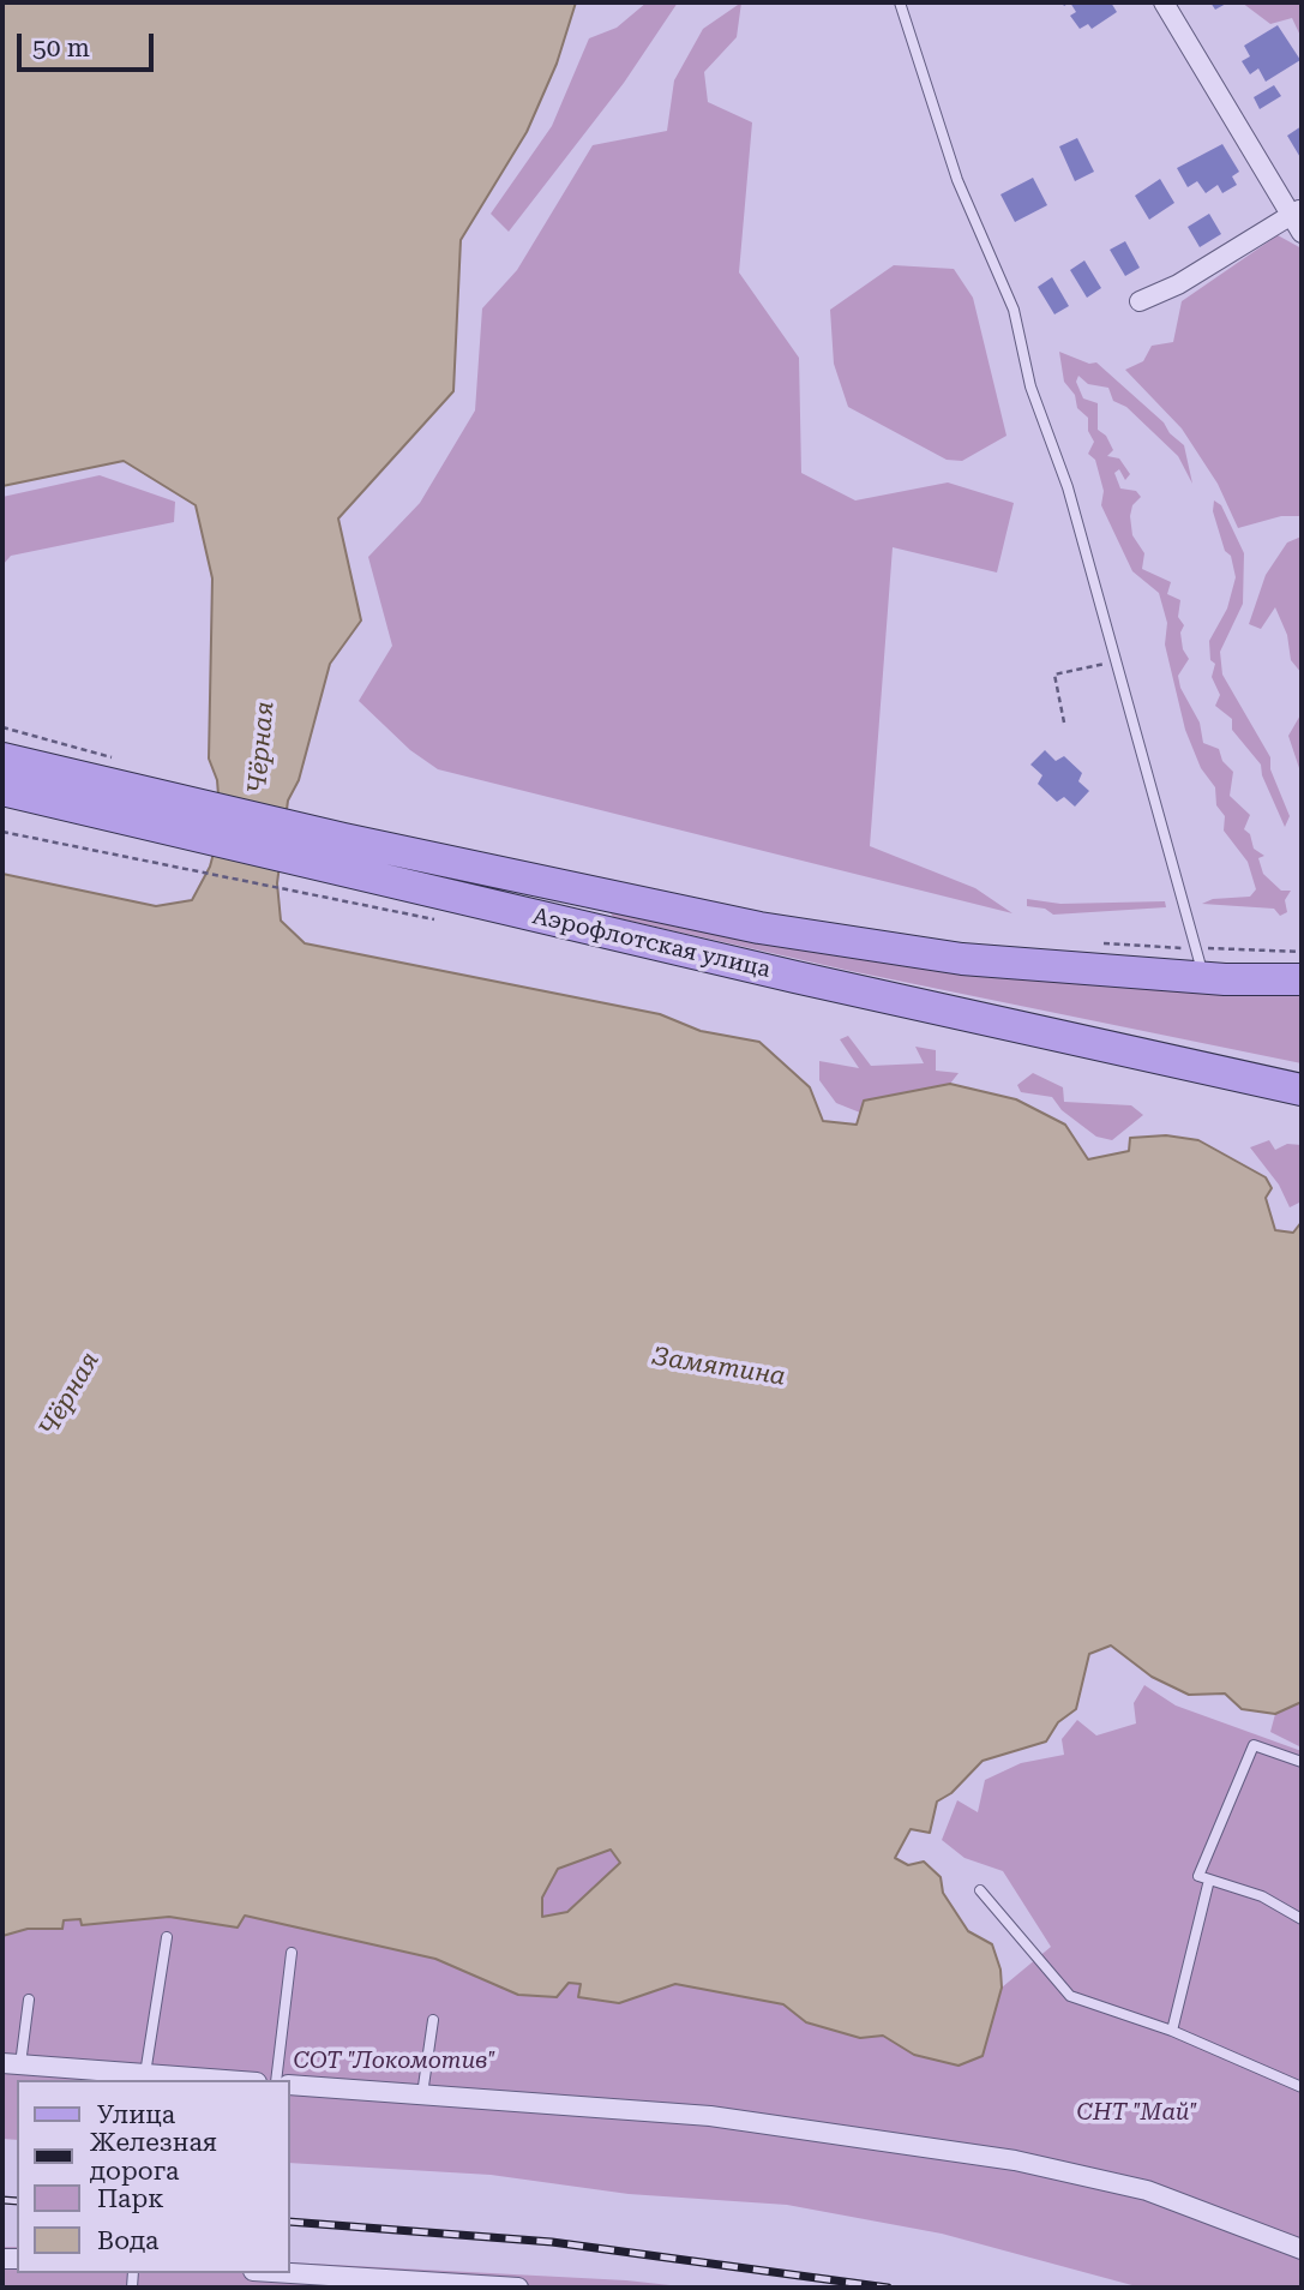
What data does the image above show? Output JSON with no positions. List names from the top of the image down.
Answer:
{
  "streets": {
    "main road": ["Аэрофлотская улица"]
  },
  "water": ["Чёрная", "Замятина"],
  "parks": ["СОТ \"Локомотив\"", "СНТ \"Май\""],
  "legend": [
    "Улица",
    "Железная дорога",
    "Парк",
    "Вода"
  ],
  "scale_bar": "50 m"
}
